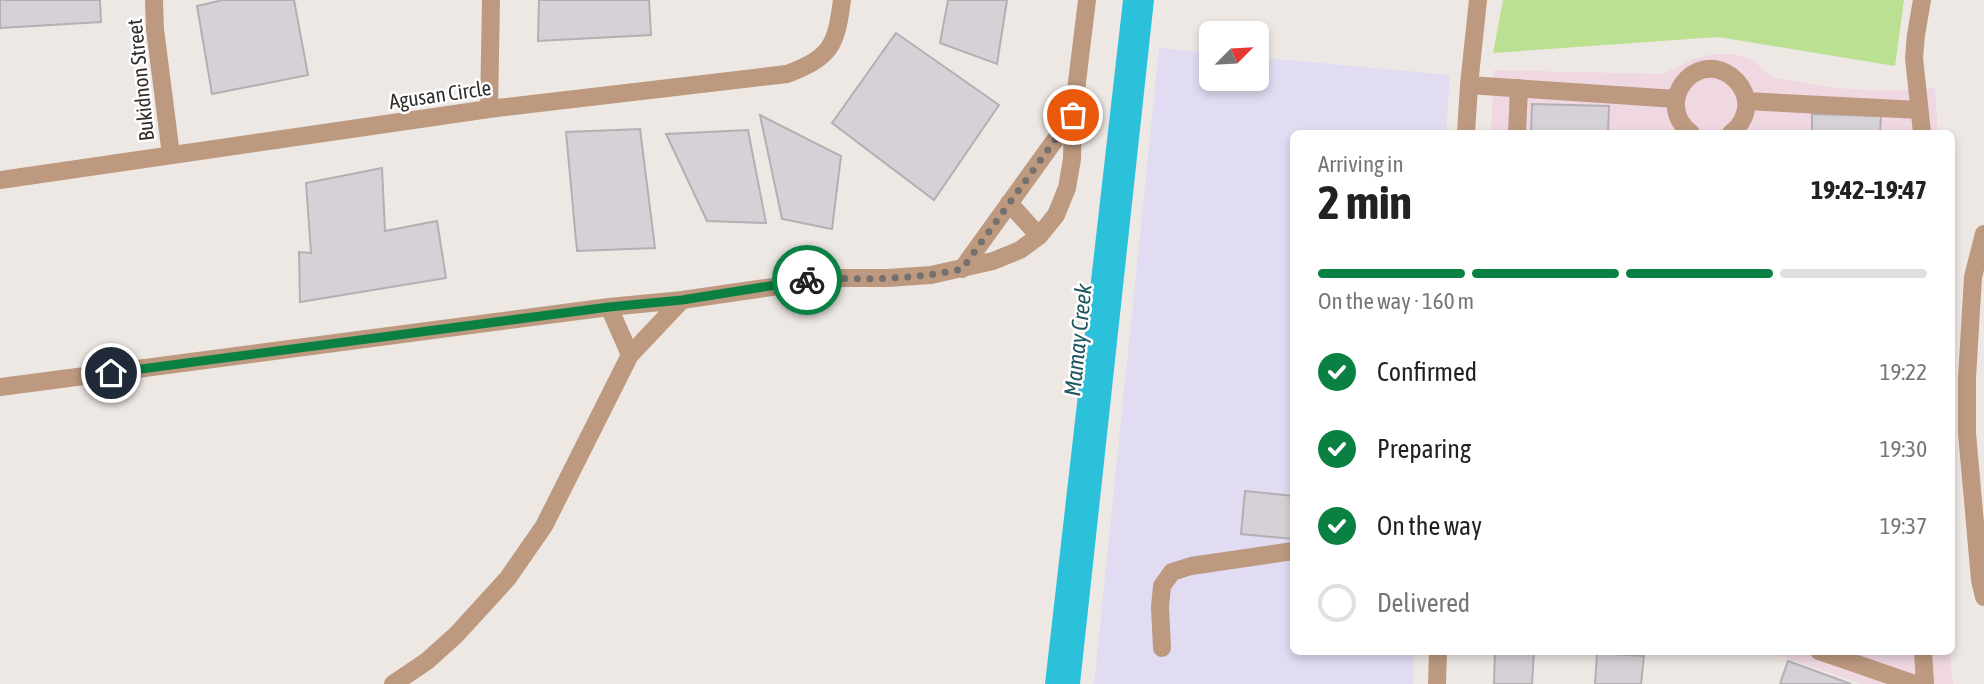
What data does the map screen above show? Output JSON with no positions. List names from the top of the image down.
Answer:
{
  "streets": {
    "street": ["Bukidnon Street", "Agusan Circle"]
  },
  "crossings": [
    ["Bukidnon Street", "Agusan Circle"]
  ],
  "water": ["Mamay Creek"],
  "north": "top right",
  "page": {
    "heading": ["2 min", "Arriving in", "19:42–19:47"],
    "bar": "On the way · 160 m",
    "list": [
      ["Confirmed", "19:22"],
      ["Preparing", "19:30"],
      ["On the way", "19:37"],
      "Delivered"
    ]
  }
}
